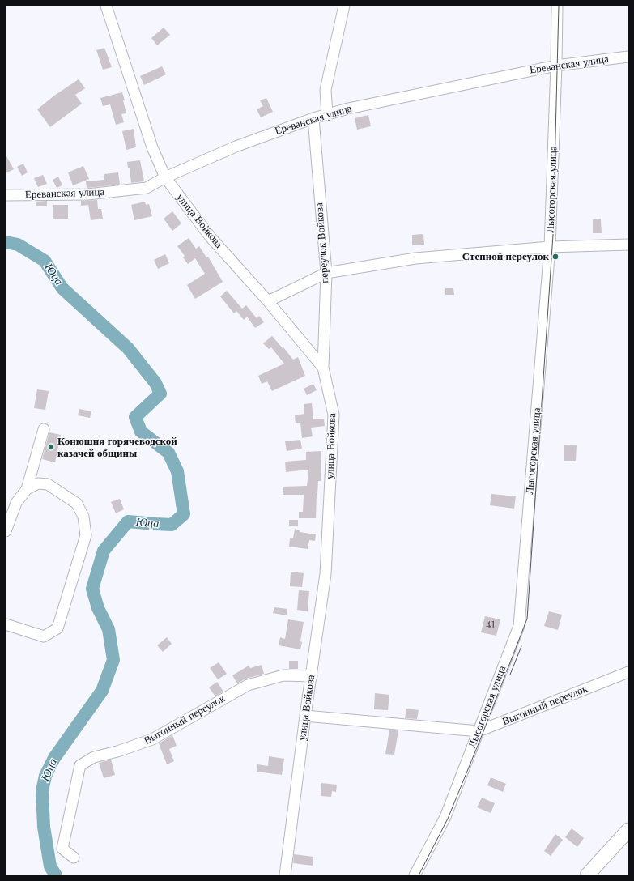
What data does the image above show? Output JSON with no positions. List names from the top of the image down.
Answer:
{
  "streets": {
    "street": [
      "Ереванская улица",
      "Лысогорская улица",
      "улица Войкова",
      "переулок Войкова",
      "Выгонный переулок"
    ]
  },
  "crossings": [
    ["Ереванская улица", "Лысогорская улица"],
    ["Ереванская улица", "улица Войкова"],
    ["Ереванская улица", "переулок Войкова"],
    ["Лысогорская улица", "Выгонный переулок"],
    ["улица Войкова", "переулок Войкова"],
    ["улица Войкова", "Выгонный переулок"]
  ],
  "water": ["Юца"],
  "places": ["Степной переулок", "Конюшня горячеводской казачей общины"],
  "house_numbers": ["41"]
}
